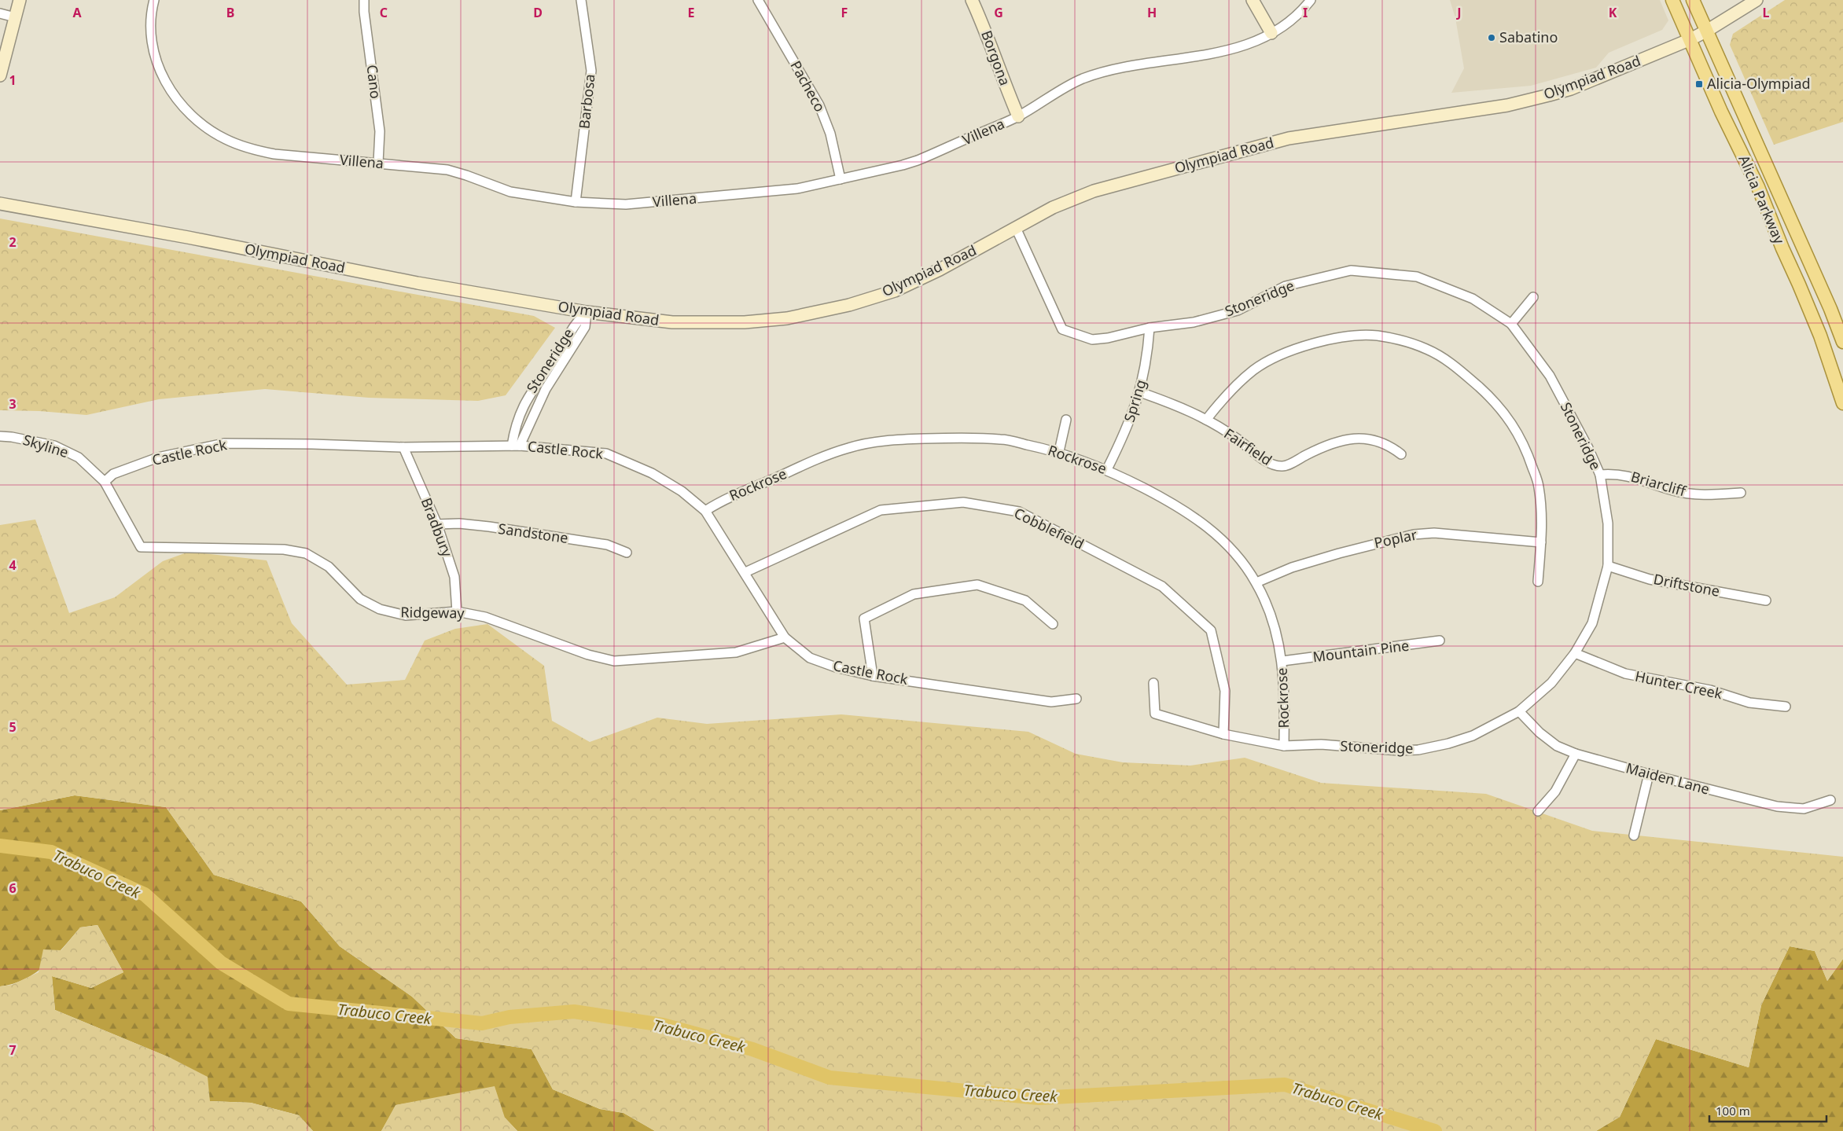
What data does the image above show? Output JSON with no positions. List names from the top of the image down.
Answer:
{
  "streets": {
    "main road": ["Borgona", "Olympiad Road", "Alicia Parkway"],
    "street": [
      "Cano",
      "Pacheco",
      "Barbosa",
      "Villena",
      "Stoneridge",
      "Spring",
      "Skyline",
      "Fairfield",
      "Castle Rock",
      "Rockrose",
      "Briarcliff",
      "Bradbury",
      "Cobblefield",
      "Sandstone",
      "Poplar",
      "Driftstone",
      "Ridgeway",
      "Mountain Pine",
      "Hunter Creek",
      "Maiden Lane"
    ]
  },
  "crossings": [
    ["Borgona", "Villena"],
    ["Olympiad Road", "Alicia Parkway"],
    ["Olympiad Road", "Stoneridge"],
    ["Cano", "Villena"],
    ["Pacheco", "Villena"],
    ["Barbosa", "Villena"],
    ["Stoneridge", "Spring"],
    ["Stoneridge", "Castle Rock"],
    ["Stoneridge", "Rockrose"],
    ["Stoneridge", "Briarcliff"],
    ["Stoneridge", "Cobblefield"],
    ["Stoneridge", "Driftstone"],
    ["Stoneridge", "Hunter Creek"],
    ["Stoneridge", "Maiden Lane"],
    ["Spring", "Fairfield"],
    ["Spring", "Rockrose"],
    ["Skyline", "Castle Rock"],
    ["Skyline", "Ridgeway"],
    ["Castle Rock", "Rockrose"],
    ["Castle Rock", "Bradbury"],
    ["Castle Rock", "Cobblefield"],
    ["Castle Rock", "Ridgeway"],
    ["Rockrose", "Poplar"],
    ["Rockrose", "Mountain Pine"],
    ["Bradbury", "Sandstone"],
    ["Bradbury", "Ridgeway"]
  ],
  "water": ["Trabuco Creek"],
  "places": {
    "other": ["Sabatino"],
    "transit": ["Alicia-Olympiad"]
  },
  "scale_bar": "100 m",
  "grid": {
    "columns": [
      "A",
      "B",
      "C",
      "D",
      "E",
      "F",
      "G",
      "H",
      "I",
      "J",
      "K",
      "L"
    ],
    "rows": [
      "1",
      "2",
      "3",
      "4",
      "5",
      "6",
      "7"
    ]
  }
}
